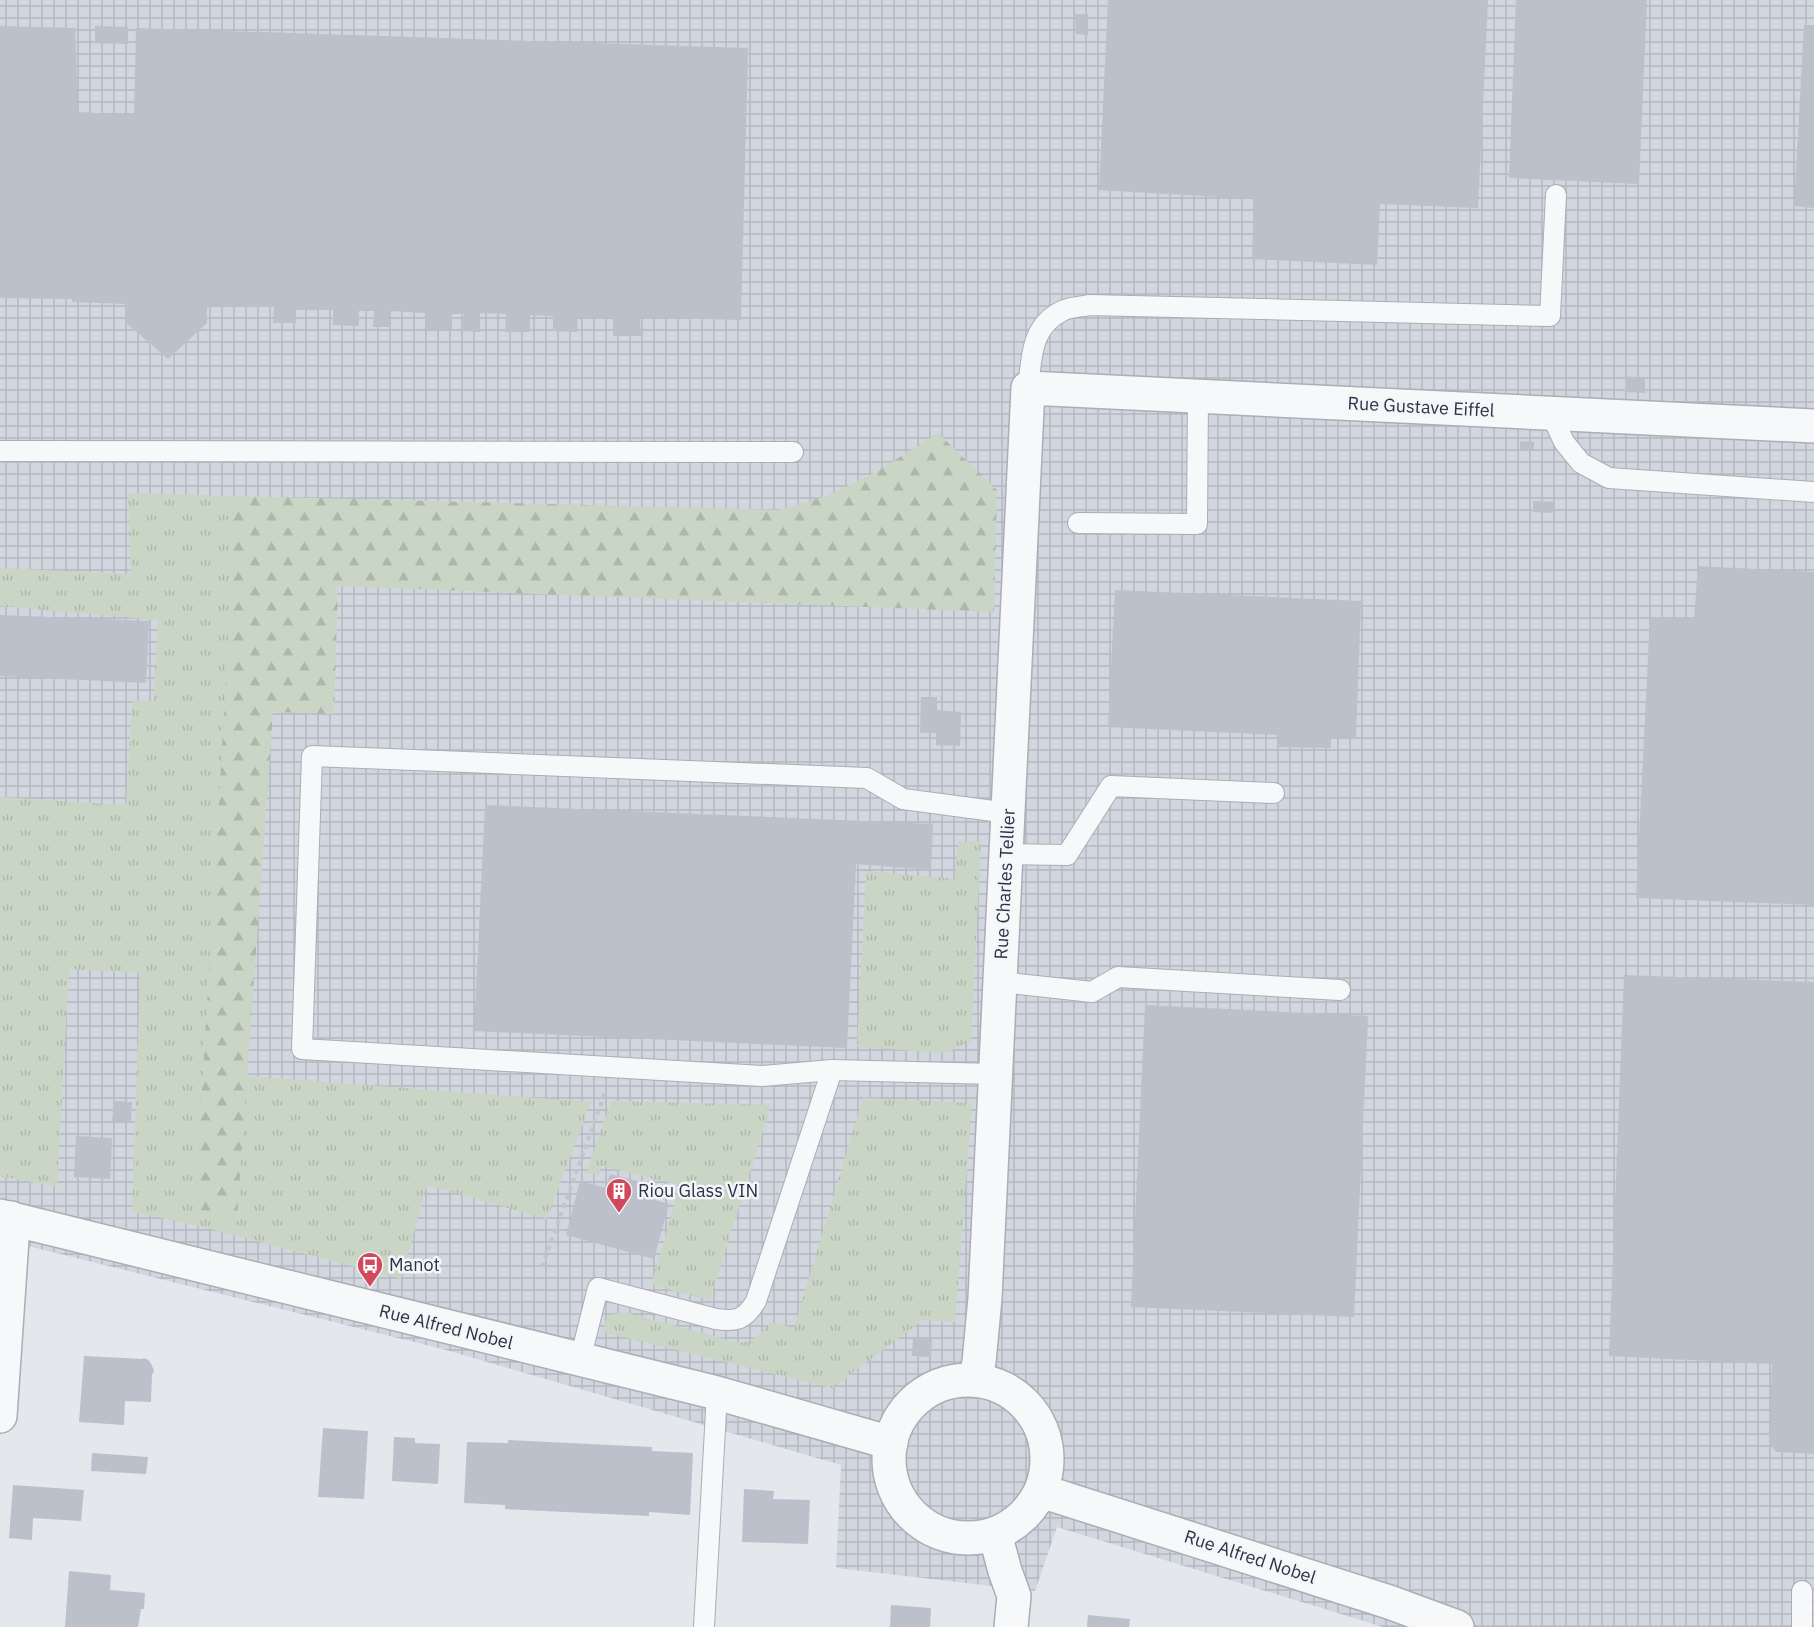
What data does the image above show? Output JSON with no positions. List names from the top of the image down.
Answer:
{
  "streets": {
    "street": ["Rue Gustave Eiffel", "Rue Charles Tellier", "Rue Alfred Nobel"]
  },
  "crossings": [
    ["Rue Gustave Eiffel", "Rue Charles Tellier"],
    ["Rue Charles Tellier", "Rue Alfred Nobel"]
  ],
  "places": {
    "building": ["Riou Glass VIN"],
    "bus stop": ["Manot"]
  }
}
